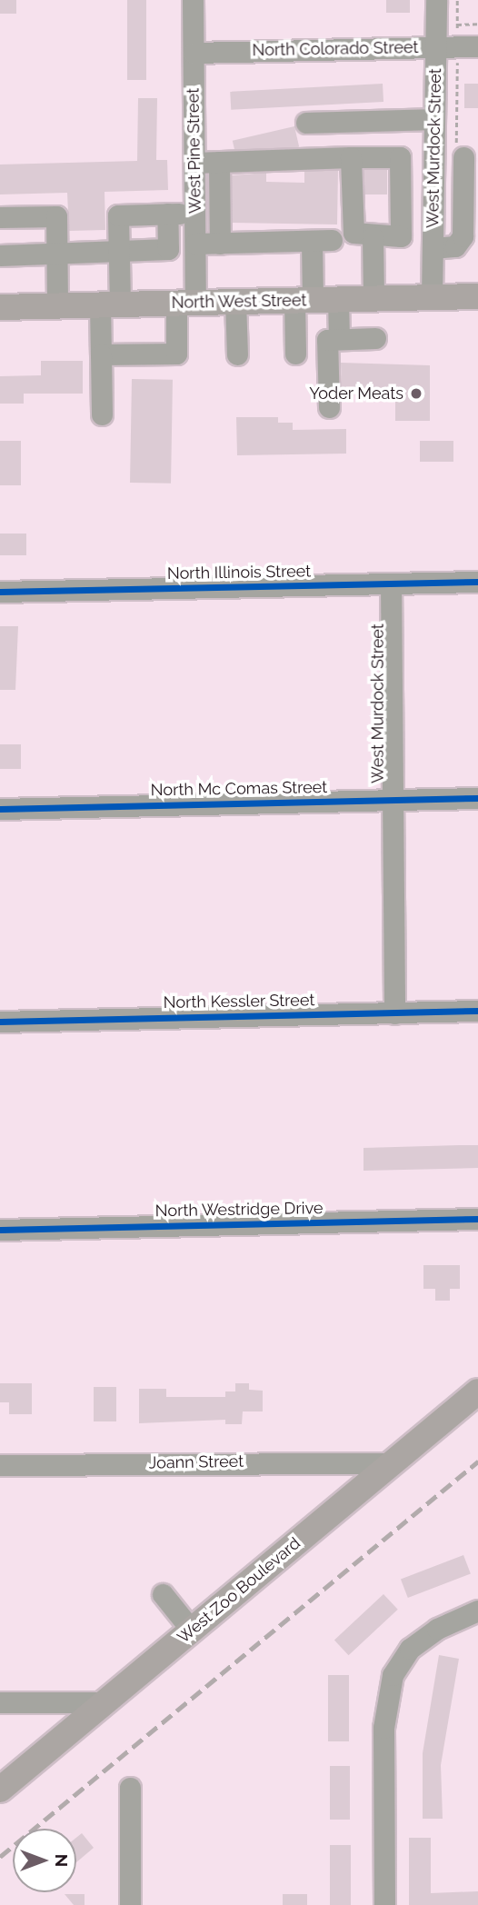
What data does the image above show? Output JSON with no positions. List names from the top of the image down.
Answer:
{
  "streets": {
    "main road": ["North West Street", "West Zoo Boulevard"],
    "street": [
      "North Colorado Street",
      "West Murdock Street",
      "West Pine Street",
      "North Illinois Street",
      "North Mc Comas Street",
      "North Kessler Street",
      "North Westridge Drive",
      "Joann Street"
    ]
  },
  "crossings": [
    ["North Colorado Street", "West Murdock Street"],
    ["North Colorado Street", "West Pine Street"],
    ["West Murdock Street", "North West Street"],
    ["West Murdock Street", "North Illinois Street"],
    ["West Murdock Street", "North Mc Comas Street"],
    ["West Murdock Street", "North Kessler Street"],
    ["West Pine Street", "North West Street"],
    ["Joann Street", "West Zoo Boulevard"]
  ],
  "places": ["Yoder Meats"],
  "north": "right"
}
